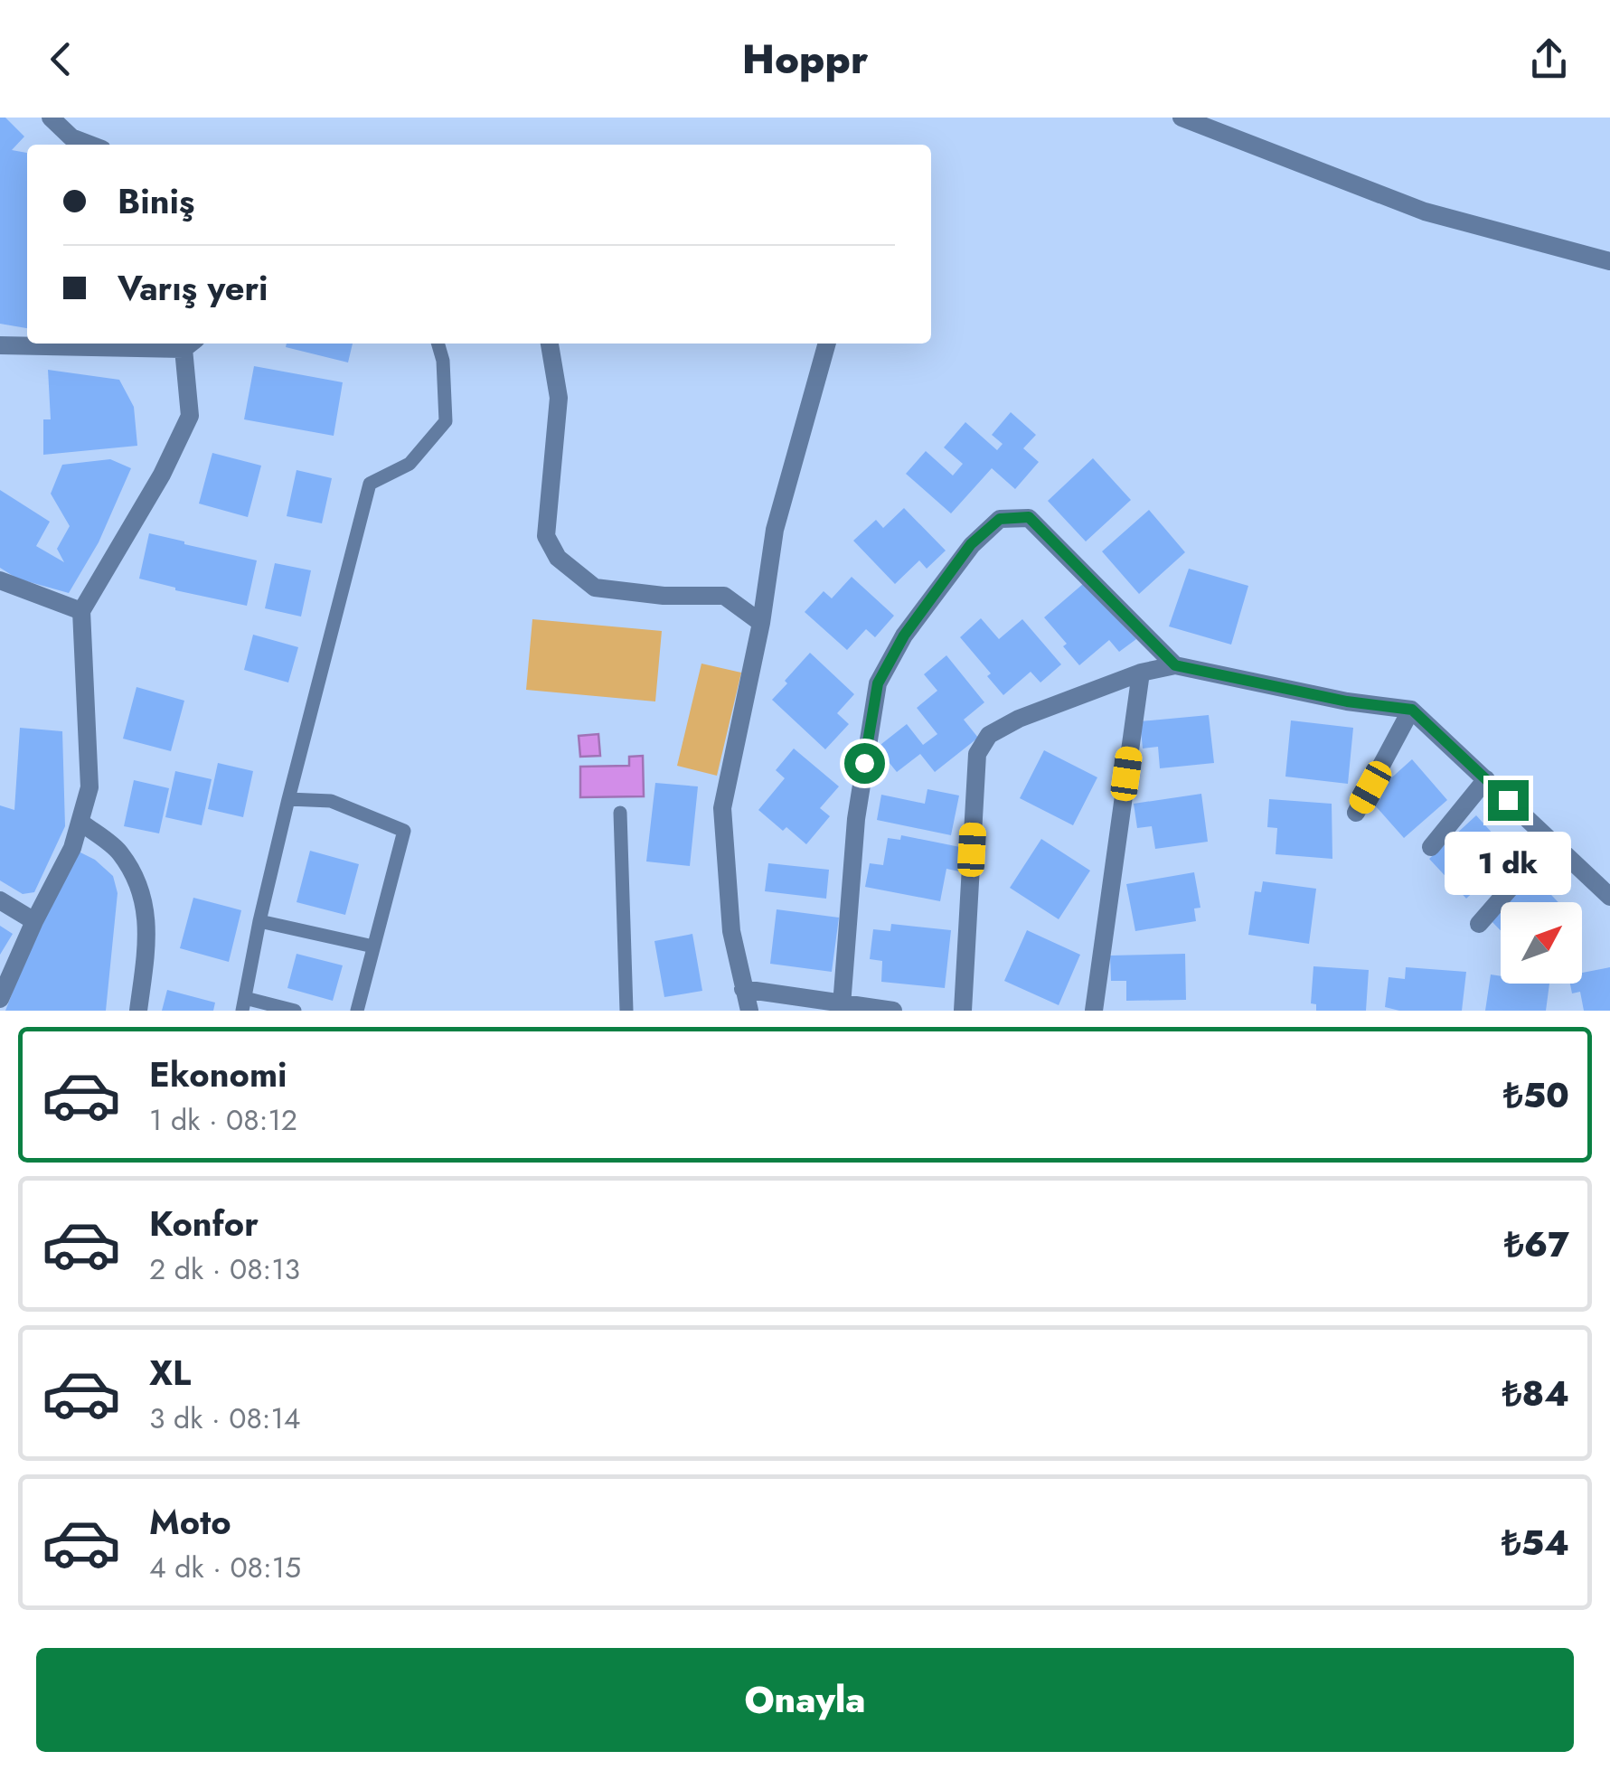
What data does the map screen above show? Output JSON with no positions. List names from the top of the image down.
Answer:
{
  "north": "top right",
  "page": {
    "header": "Hoppr",
    "banner": ["Biniş", "Varış yeri"],
    "bubble": "1 dk",
    "list": [
      {
        "name": "Ekonomi",
        "note": "1 dk · 08:12",
        "value": "₺50"
      },
      {
        "name": "Konfor",
        "note": "2 dk · 08:13",
        "value": "₺67"
      },
      {
        "name": "XL",
        "note": "3 dk · 08:14",
        "value": "₺84"
      },
      {
        "name": "Moto",
        "note": "4 dk · 08:15",
        "value": "₺54"
      }
    ],
    "buttons": "Onayla"
  }
}
